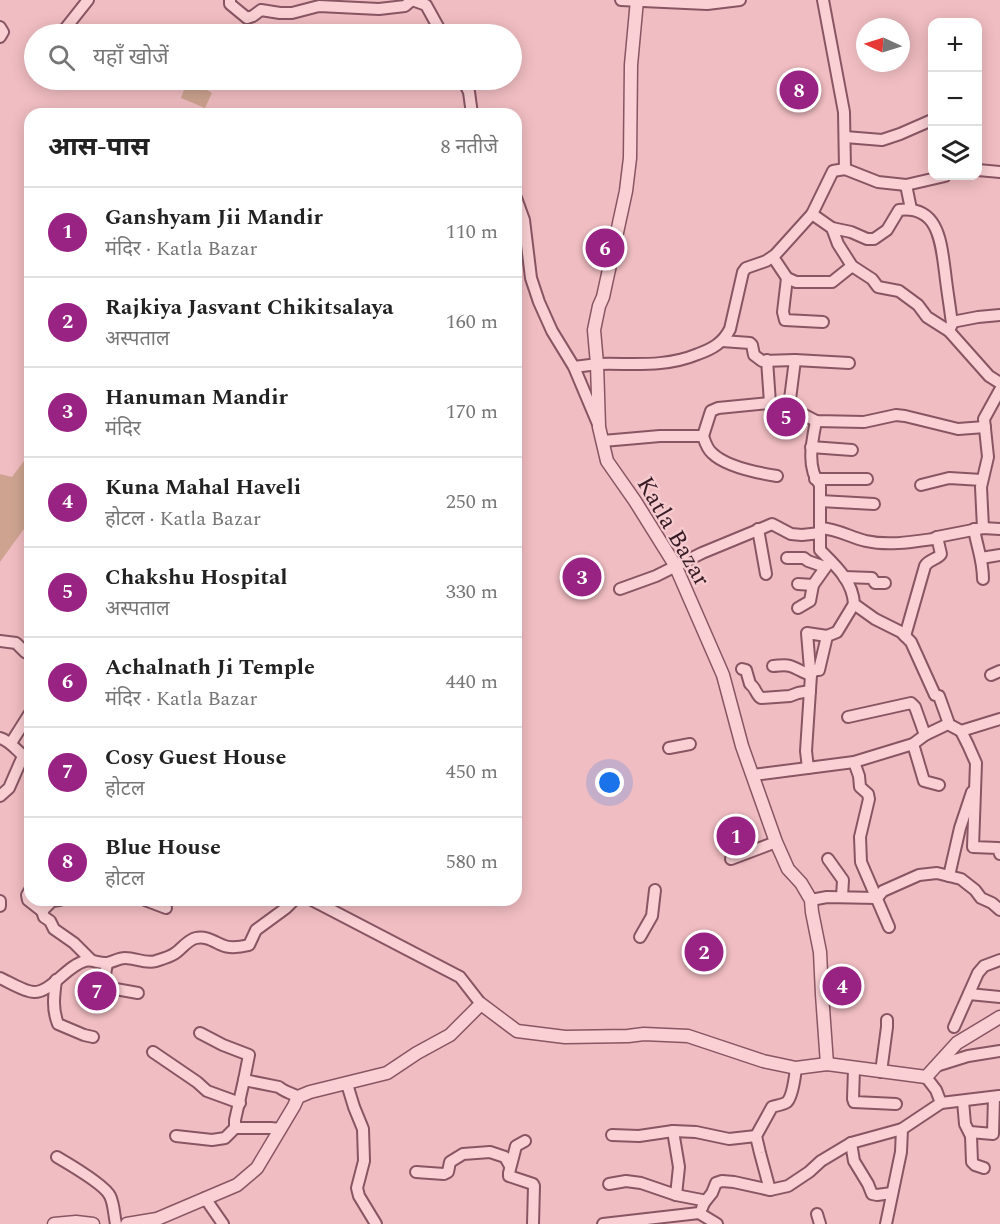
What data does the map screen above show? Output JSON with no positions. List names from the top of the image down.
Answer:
{
  "streets": {
    "street": ["Katla Bazar"]
  },
  "north": "left",
  "page": {
    "map_buttons": ["+", "−"],
    "search": "यहाँ खोजें",
    "pins": [
      "8",
      "6",
      "5",
      "3",
      "1",
      "2",
      "4",
      "7"
    ],
    "heading": ["आस-पास", "8 नतीजे"],
    "list": [
      {
        "mark": "1",
        "name": "Ganshyam Jii Mandir",
        "note": "मंदिर · Katla Bazar",
        "value": "110 m"
      },
      {
        "mark": "2",
        "name": "Rajkiya Jasvant Chikitsalaya",
        "note": "अस्पताल",
        "value": "160 m"
      },
      {
        "mark": "3",
        "name": "Hanuman Mandir",
        "note": "मंदिर",
        "value": "170 m"
      },
      {
        "mark": "4",
        "name": "Kuna Mahal Haveli",
        "note": "होटल · Katla Bazar",
        "value": "250 m"
      },
      {
        "mark": "5",
        "name": "Chakshu Hospital",
        "note": "अस्पताल",
        "value": "330 m"
      },
      {
        "mark": "6",
        "name": "Achalnath Ji Temple",
        "note": "मंदिर · Katla Bazar",
        "value": "440 m"
      },
      {
        "mark": "7",
        "name": "Cosy Guest House",
        "note": "होटल",
        "value": "450 m"
      },
      {
        "mark": "8",
        "name": "Blue House",
        "note": "होटल",
        "value": "580 m"
      }
    ]
  }
}
